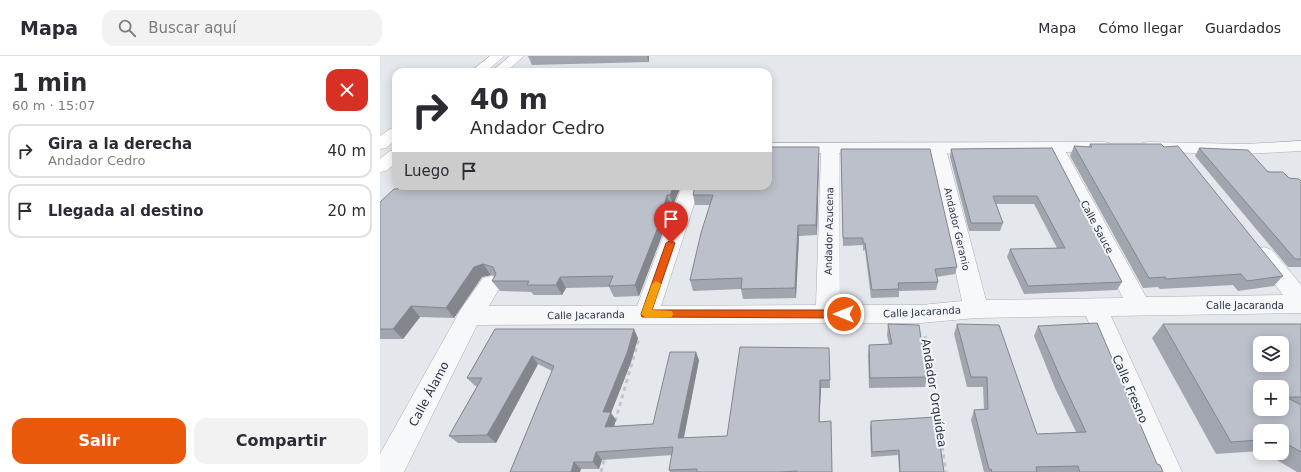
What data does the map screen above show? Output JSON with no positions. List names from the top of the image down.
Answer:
{
  "streets": {
    "street": [
      "Calle Sauce",
      "Andador Geranio",
      "Andador Azucena",
      "Calle Jacaranda",
      "Calle Fresno",
      "Calle Álamo"
    ],
    "path": ["Andador Orquídea"]
  },
  "crossings": [
    ["Calle Sauce", "Calle Jacaranda"],
    ["Andador Geranio", "Calle Jacaranda"],
    ["Andador Azucena", "Calle Jacaranda"],
    ["Calle Jacaranda", "Calle Fresno"],
    ["Calle Jacaranda", "Andador Orquídea"],
    ["Calle Jacaranda", "Calle Álamo"]
  ],
  "page": {
    "header": "Mapa",
    "search": "Buscar aquí",
    "nav": ["Mapa", "Cómo llegar", "Guardados"],
    "heading": ["1 min", "60 m · 15:07"],
    "turn": ["40 m", "Andador Cedro"],
    "list": [
      {
        "name": "Gira a la derecha",
        "note": "Andador Cedro",
        "value": "40 m"
      },
      {
        "name": "Llegada al destino",
        "value": "20 m"
      }
    ],
    "then": "Luego",
    "map_buttons": ["+", "−"],
    "buttons": ["Salir", "Compartir"]
  }
}
